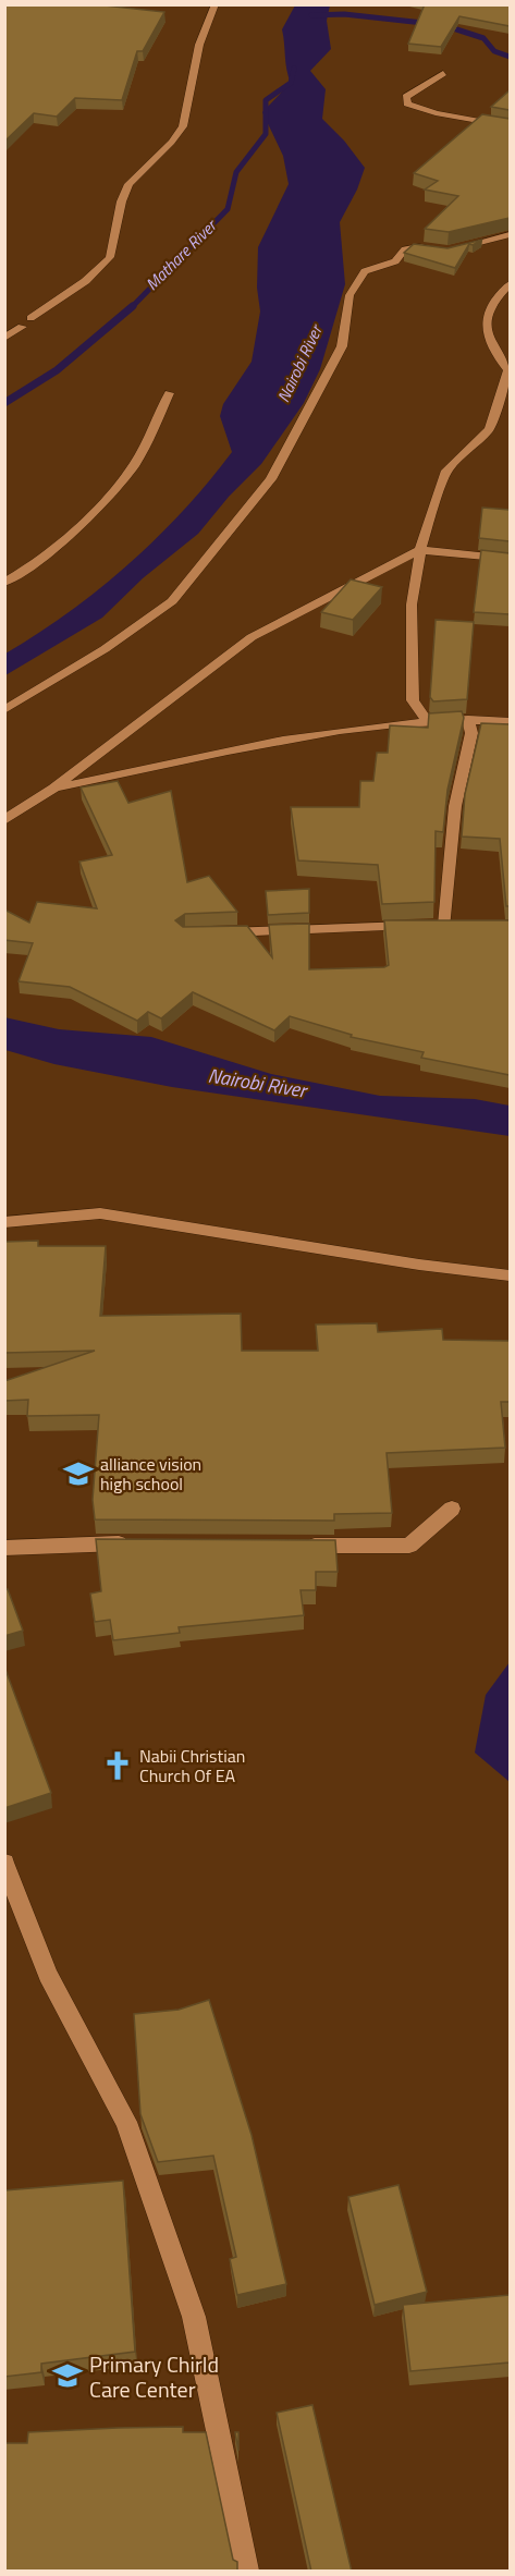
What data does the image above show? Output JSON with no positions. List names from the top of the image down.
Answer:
{
  "water": ["Mathare River", "Nairobi River"],
  "places": {
    "school or university": ["alliance vision high school", "Primary Chirld Care Center"],
    "church": ["Nabii Christian Church Of EA"]
  }
}
